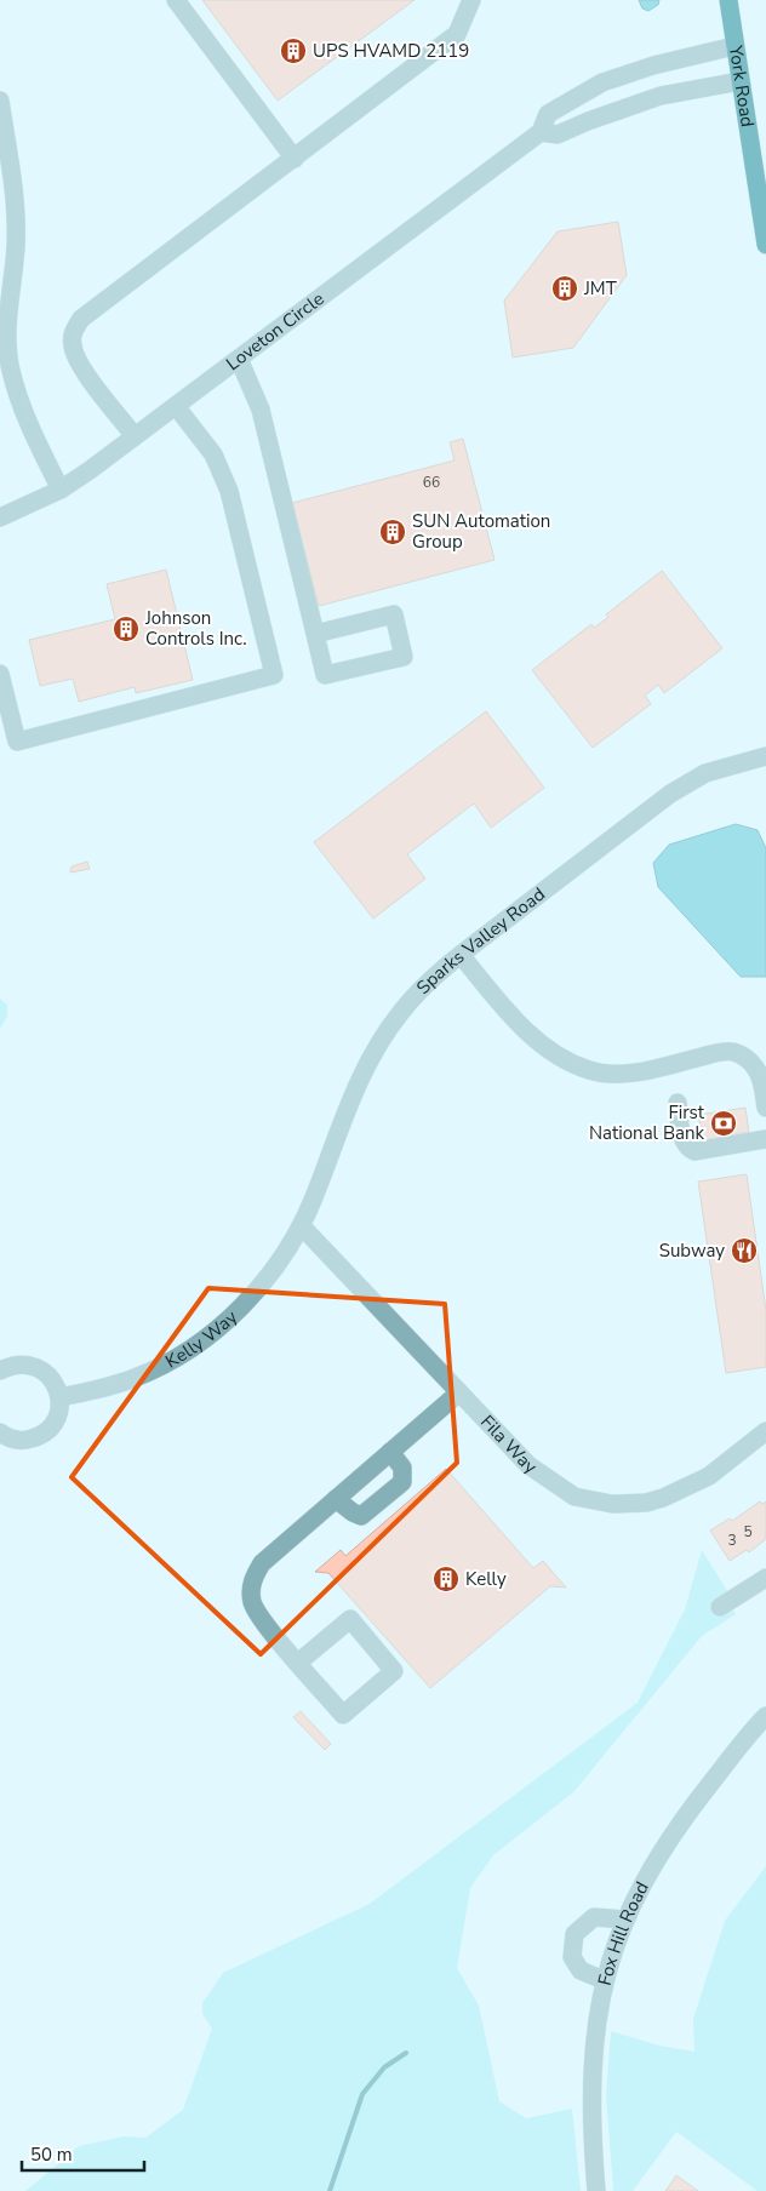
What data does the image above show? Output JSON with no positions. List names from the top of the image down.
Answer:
{
  "streets": {
    "main road": ["York Road"],
    "street": [
      "Loveton Circle",
      "Sparks Valley Road",
      "Kelly Way",
      "Fila Way",
      "Fox Hill Road"
    ]
  },
  "crossings": [
    ["York Road", "Loveton Circle"],
    ["Sparks Valley Road", "Kelly Way"],
    ["Sparks Valley Road", "Fila Way"],
    ["Kelly Way", "Fila Way"]
  ],
  "places": {
    "building": [
      "UPS HVAMD 2119",
      "JMT",
      "SUN Automation Group",
      "Johnson Controls Inc.",
      "Kelly"
    ],
    "bank": ["First National Bank"],
    "restaurant": ["Subway"]
  },
  "house_numbers": ["66", "5", "3"],
  "scale_bar": "50 m"
}
